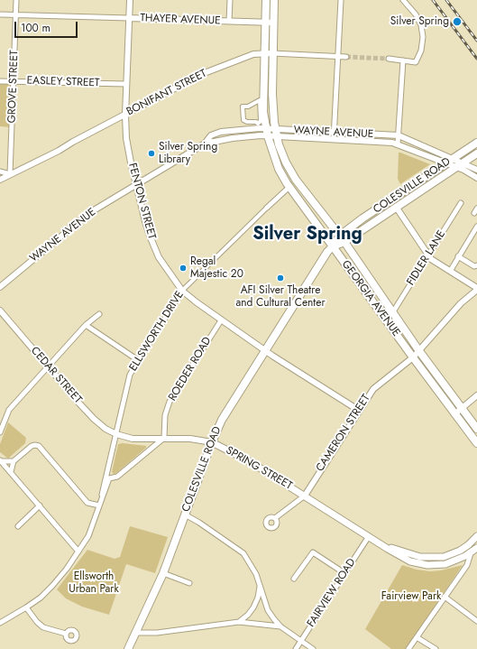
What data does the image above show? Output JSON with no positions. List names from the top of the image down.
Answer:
{
  "streets": {
    "main road": ["COLESVILLE ROAD", "GEORGIA AVENUE", "SPRING STREET"],
    "street": [
      "THAYER AVENUE",
      "EASLEY STREET",
      "GROVE STREET",
      "BONIFANT STREET",
      "WAYNE AVENUE",
      "FENTON STREET",
      "FIDLER LANE",
      "ELLSWORTH DRIVE",
      "ROEDER ROAD",
      "CEDAR STREET",
      "CAMERON STREET",
      "FAIRVIEW ROAD"
    ]
  },
  "crossings": [
    ["THAYER AVENUE", "GROVE STREET"],
    ["THAYER AVENUE", "FENTON STREET"],
    ["THAYER AVENUE", "GEORGIA AVENUE"],
    ["EASLEY STREET", "GROVE STREET"],
    ["EASLEY STREET", "FENTON STREET"],
    ["GROVE STREET", "BONIFANT STREET"],
    ["BONIFANT STREET", "FENTON STREET"],
    ["BONIFANT STREET", "GEORGIA AVENUE"],
    ["WAYNE AVENUE", "COLESVILLE ROAD"],
    ["WAYNE AVENUE", "FENTON STREET"],
    ["WAYNE AVENUE", "GEORGIA AVENUE"],
    ["COLESVILLE ROAD", "FENTON STREET"],
    ["COLESVILLE ROAD", "GEORGIA AVENUE"],
    ["COLESVILLE ROAD", "SPRING STREET"],
    ["FENTON STREET", "ELLSWORTH DRIVE"],
    ["FENTON STREET", "ROEDER ROAD"],
    ["FENTON STREET", "CAMERON STREET"],
    ["FIDLER LANE", "GEORGIA AVENUE"],
    ["GEORGIA AVENUE", "ELLSWORTH DRIVE"],
    ["GEORGIA AVENUE", "CAMERON STREET"],
    ["ELLSWORTH DRIVE", "ROEDER ROAD"],
    ["ELLSWORTH DRIVE", "CEDAR STREET"],
    ["ELLSWORTH DRIVE", "SPRING STREET"],
    ["ROEDER ROAD", "SPRING STREET"],
    ["CEDAR STREET", "SPRING STREET"],
    ["CAMERON STREET", "SPRING STREET"],
    ["SPRING STREET", "FAIRVIEW ROAD"]
  ],
  "districts": ["Silver Spring"],
  "parks": ["Ellsworth Urban Park", "Fairview Park"],
  "places": [
    "Silver Spring",
    "Silver Spring Library",
    "Regal Majestic 20",
    "AFI Silver Theatre and Cultural Center"
  ],
  "scale_bar": "100 m"
}
